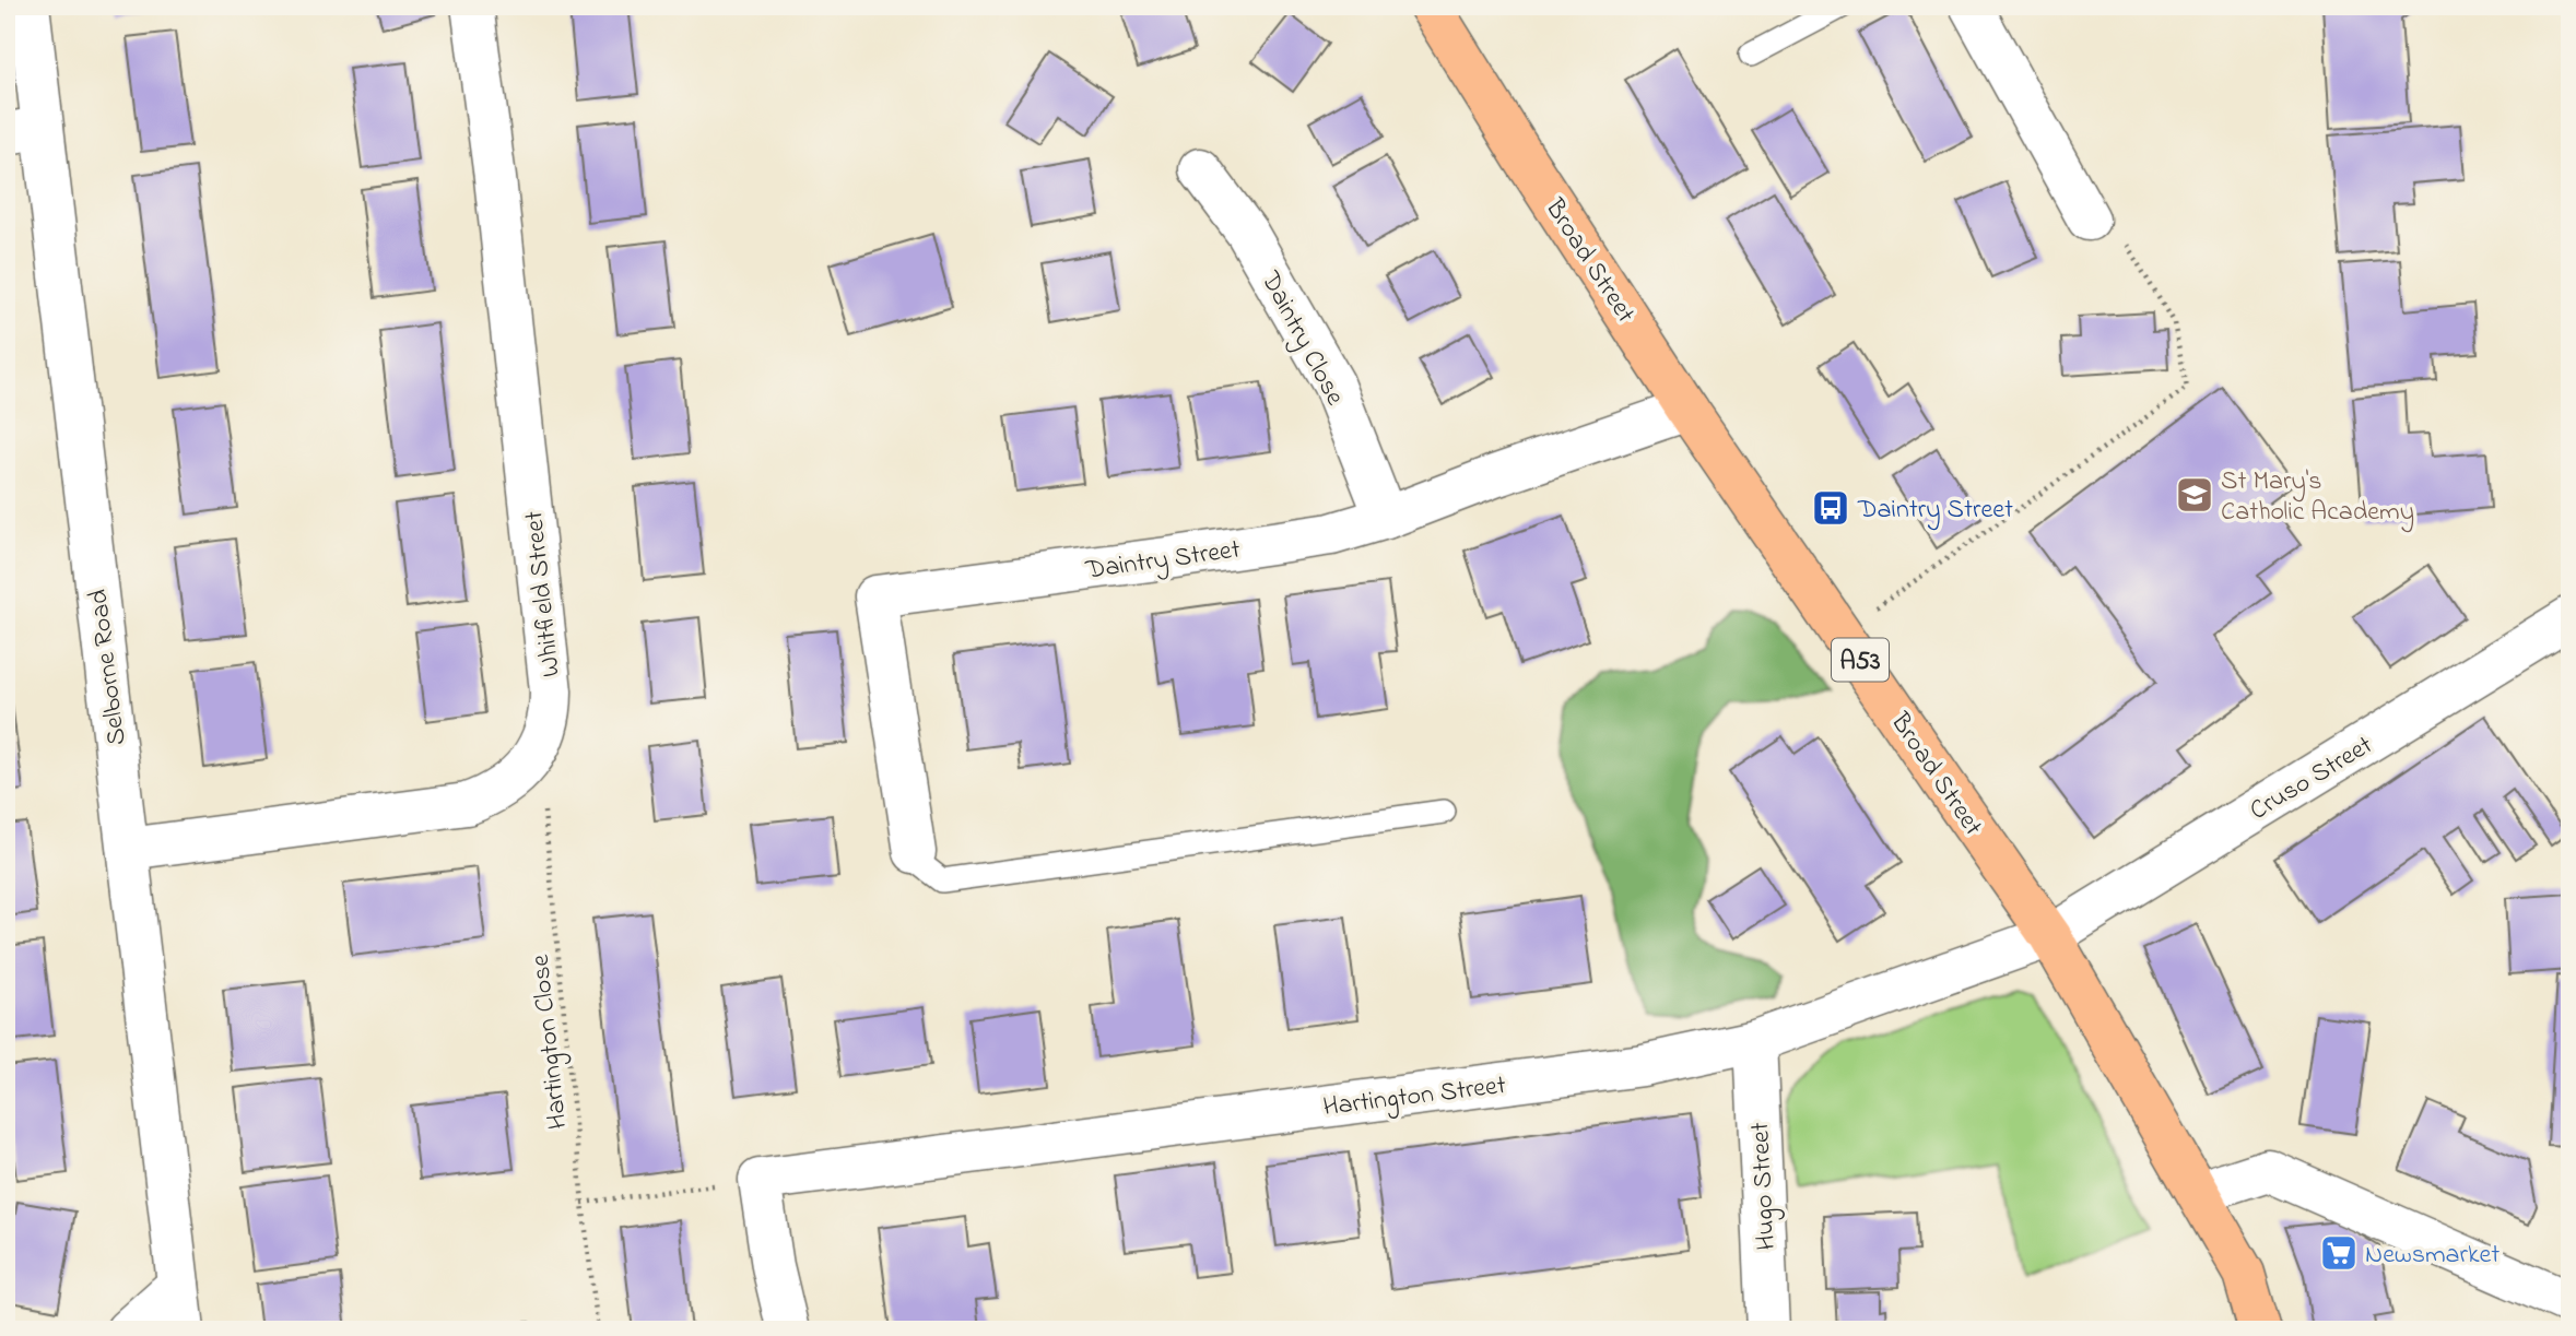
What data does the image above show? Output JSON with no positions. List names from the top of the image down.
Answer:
{
  "streets": {
    "highway": ["Broad Street", "A53"],
    "street": [
      "Daintry Close",
      "Daintry Street",
      "Whitfield Street",
      "Selborne Road",
      "Cruso Street",
      "Hartington Street",
      "Hugo Street"
    ],
    "path": ["Hartington Close"]
  },
  "crossings": [
    ["Broad Street", "Daintry Street"],
    ["Broad Street", "Cruso Street"],
    ["Broad Street", "Hartington Street"],
    ["Daintry Close", "Daintry Street"],
    ["Whitfield Street", "Selborne Road"],
    ["Whitfield Street", "Hartington Close"],
    ["Cruso Street", "Hartington Street"],
    ["Hartington Street", "Hugo Street"]
  ],
  "places": {
    "school or university": ["St Mary's Catholic Academy"],
    "bus stop": ["Daintry Street"],
    "supermarket": ["Newsmarket"]
  }
}
